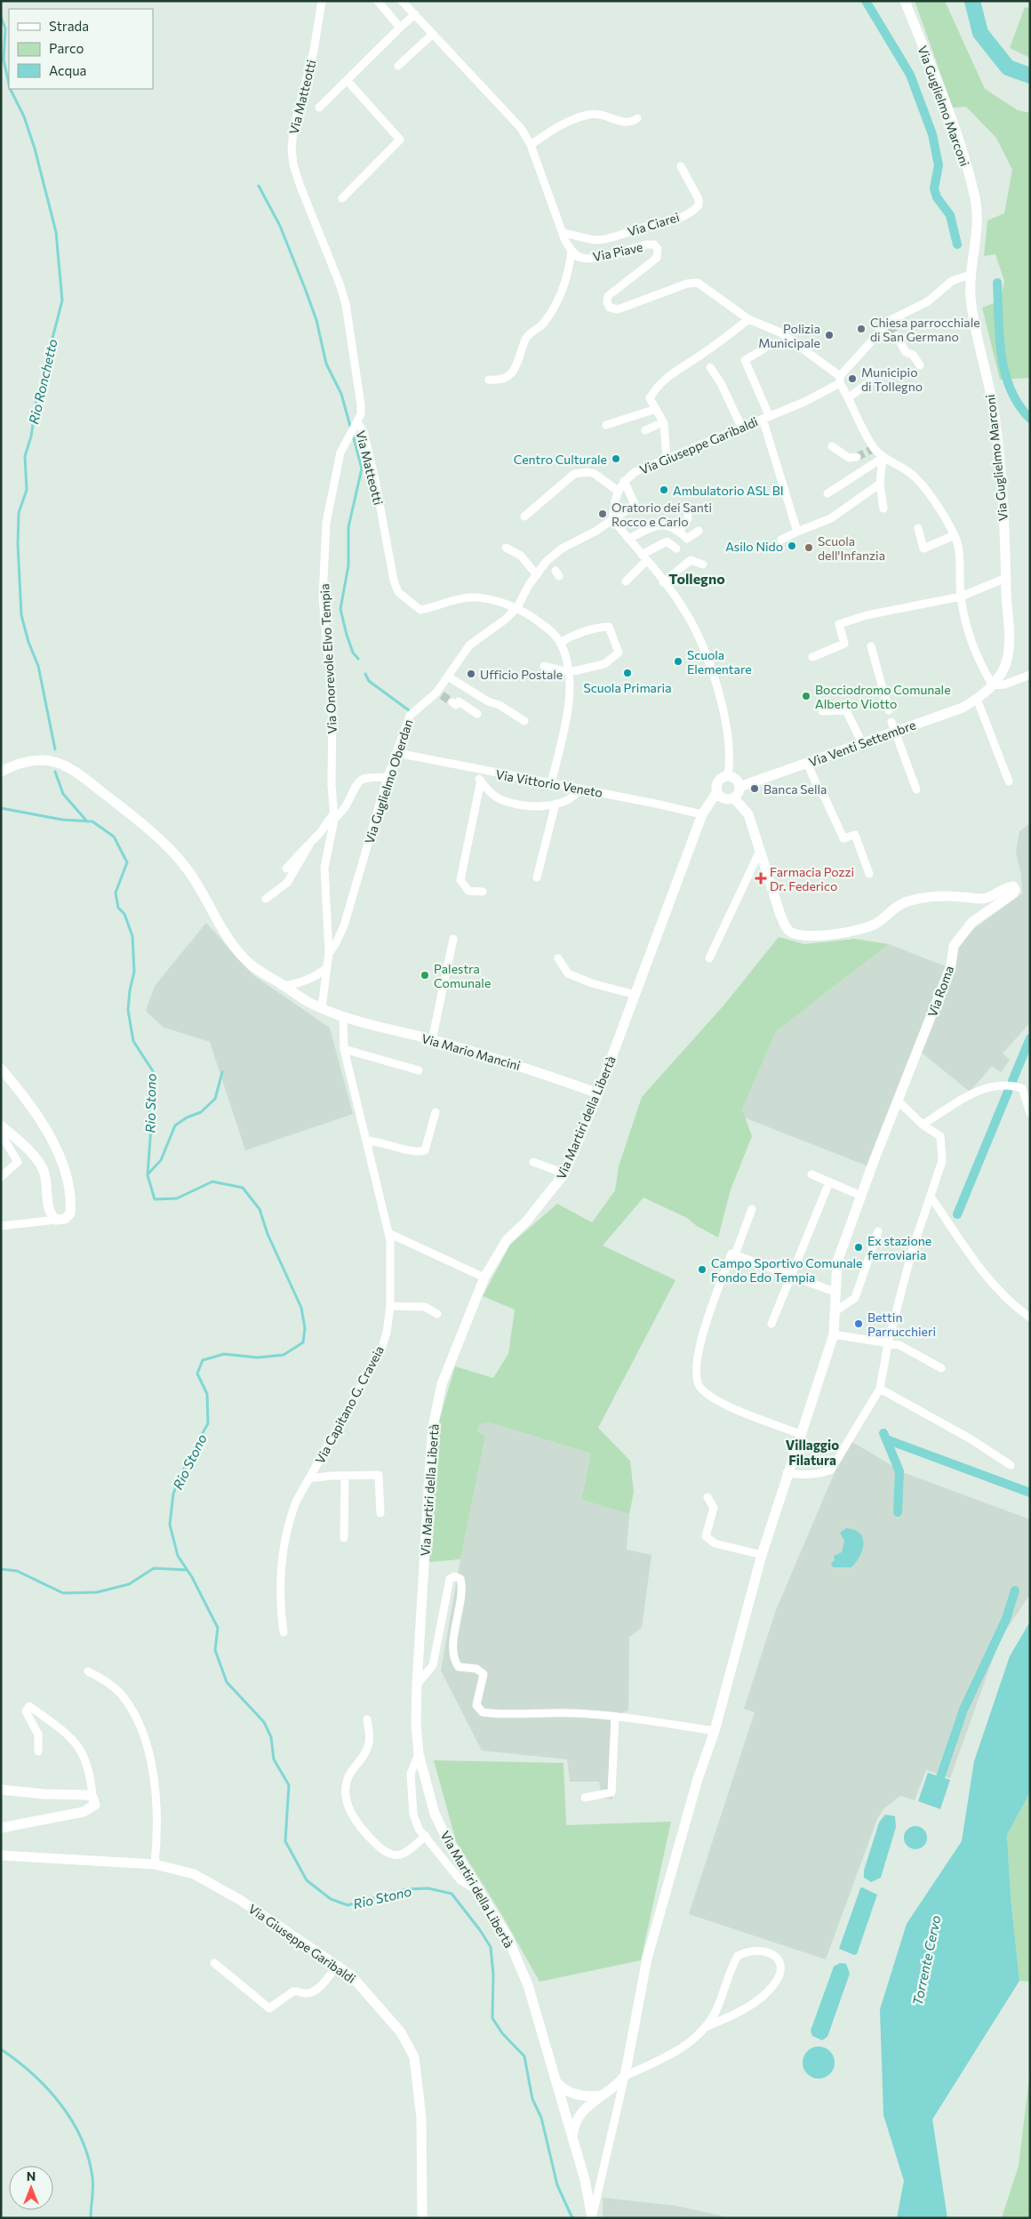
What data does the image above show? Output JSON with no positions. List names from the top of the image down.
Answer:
{
  "streets": {
    "street": [
      "Via Matteotti",
      "Via Guglielmo Marconi",
      "Via Ciarei",
      "Via Piave",
      "Via Giuseppe Garibaldi",
      "Via Onorevole Elvo Tempia",
      "Via Venti Settembre",
      "Via Guglielmo Oberdan",
      "Via Vittorio Veneto",
      "Via Roma",
      "Via Mario Mancini",
      "Via Martiri della Libertà",
      "Via Capitano G. Craveia"
    ]
  },
  "crossings": [
    ["Via Matteotti", "Via Onorevole Elvo Tempia"],
    ["Via Matteotti", "Via Guglielmo Oberdan"],
    ["Via Matteotti", "Via Vittorio Veneto"],
    ["Via Guglielmo Marconi", "Via Giuseppe Garibaldi"],
    ["Via Guglielmo Marconi", "Via Venti Settembre"],
    ["Via Piave", "Via Giuseppe Garibaldi"],
    ["Via Giuseppe Garibaldi", "Via Guglielmo Oberdan"],
    ["Via Onorevole Elvo Tempia", "Via Guglielmo Oberdan"],
    ["Via Venti Settembre", "Via Roma"],
    ["Via Venti Settembre", "Via Martiri della Libertà"],
    ["Via Guglielmo Oberdan", "Via Vittorio Veneto"],
    ["Via Vittorio Veneto", "Via Martiri della Libertà"],
    ["Via Roma", "Via Martiri della Libertà"],
    ["Via Mario Mancini", "Via Martiri della Libertà"],
    ["Via Mario Mancini", "Via Capitano G. Craveia"]
  ],
  "districts": ["Tollegno", "Villaggio Filatura"],
  "water": ["Rio Ronchetto", "Rio Stono", "Torrente Cervo"],
  "places": {
    "other": [
      "Chiesa parrocchiale di San Germano",
      "Polizia Municipale",
      "Municipio di Tollegno",
      "Centro Culturale",
      "Ambulatorio ASL BI",
      "Oratorio dei Santi Rocco e Carlo",
      "Asilo Nido",
      "Scuola dell'Infanzia",
      "Scuola Elementare",
      "Scuola Primaria",
      "Ufficio Postale",
      "Bocciodromo Comunale Alberto Viotto",
      "Banca Sella",
      "Palestra Comunale",
      "Ex stazione ferroviaria",
      "Campo Sportivo Comunale Fondo Edo Tempia",
      "Bettin Parrucchieri"
    ],
    "health": ["Farmacia Pozzi Dr. Federico"]
  },
  "legend": ["Strada", "Parco", "Acqua"],
  "north": "top"
}
